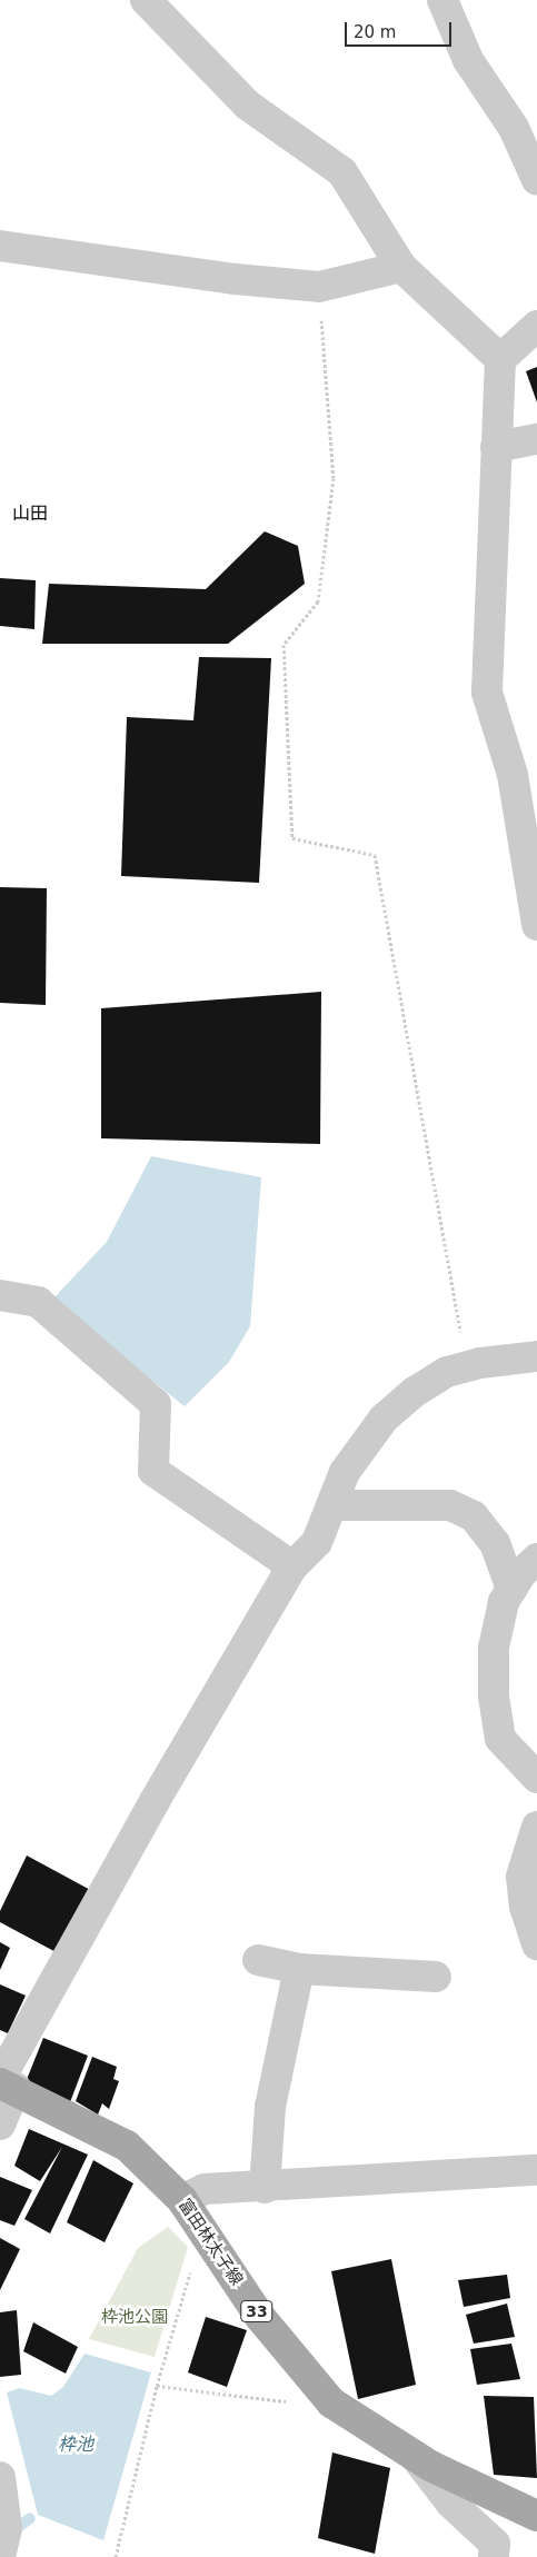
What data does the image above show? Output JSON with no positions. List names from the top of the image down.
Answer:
{
  "streets": {
    "main road": ["富田林太子線", "33"]
  },
  "districts": ["山田"],
  "water": ["枠池"],
  "parks": ["枠池公園"],
  "scale_bar": "20 m"
}
